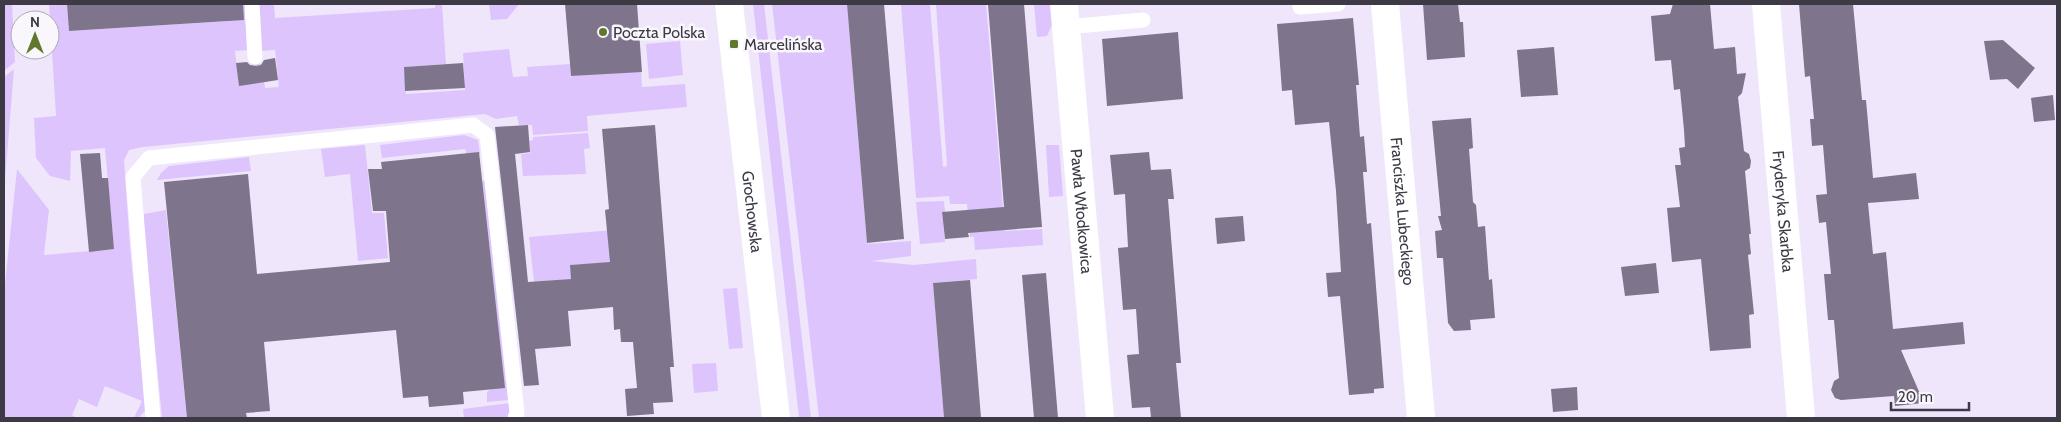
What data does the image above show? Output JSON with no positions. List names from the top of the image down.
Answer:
{
  "streets": {
    "street": [
      "Grochowska",
      "Pawła Włodkowica",
      "Franciszka Lubeckiego",
      "Fryderyka Skarbka"
    ]
  },
  "places": {
    "other": ["Poczta Polska"],
    "transit": ["Marcelińska"]
  },
  "scale_bar": "20 m",
  "north": "top"
}
